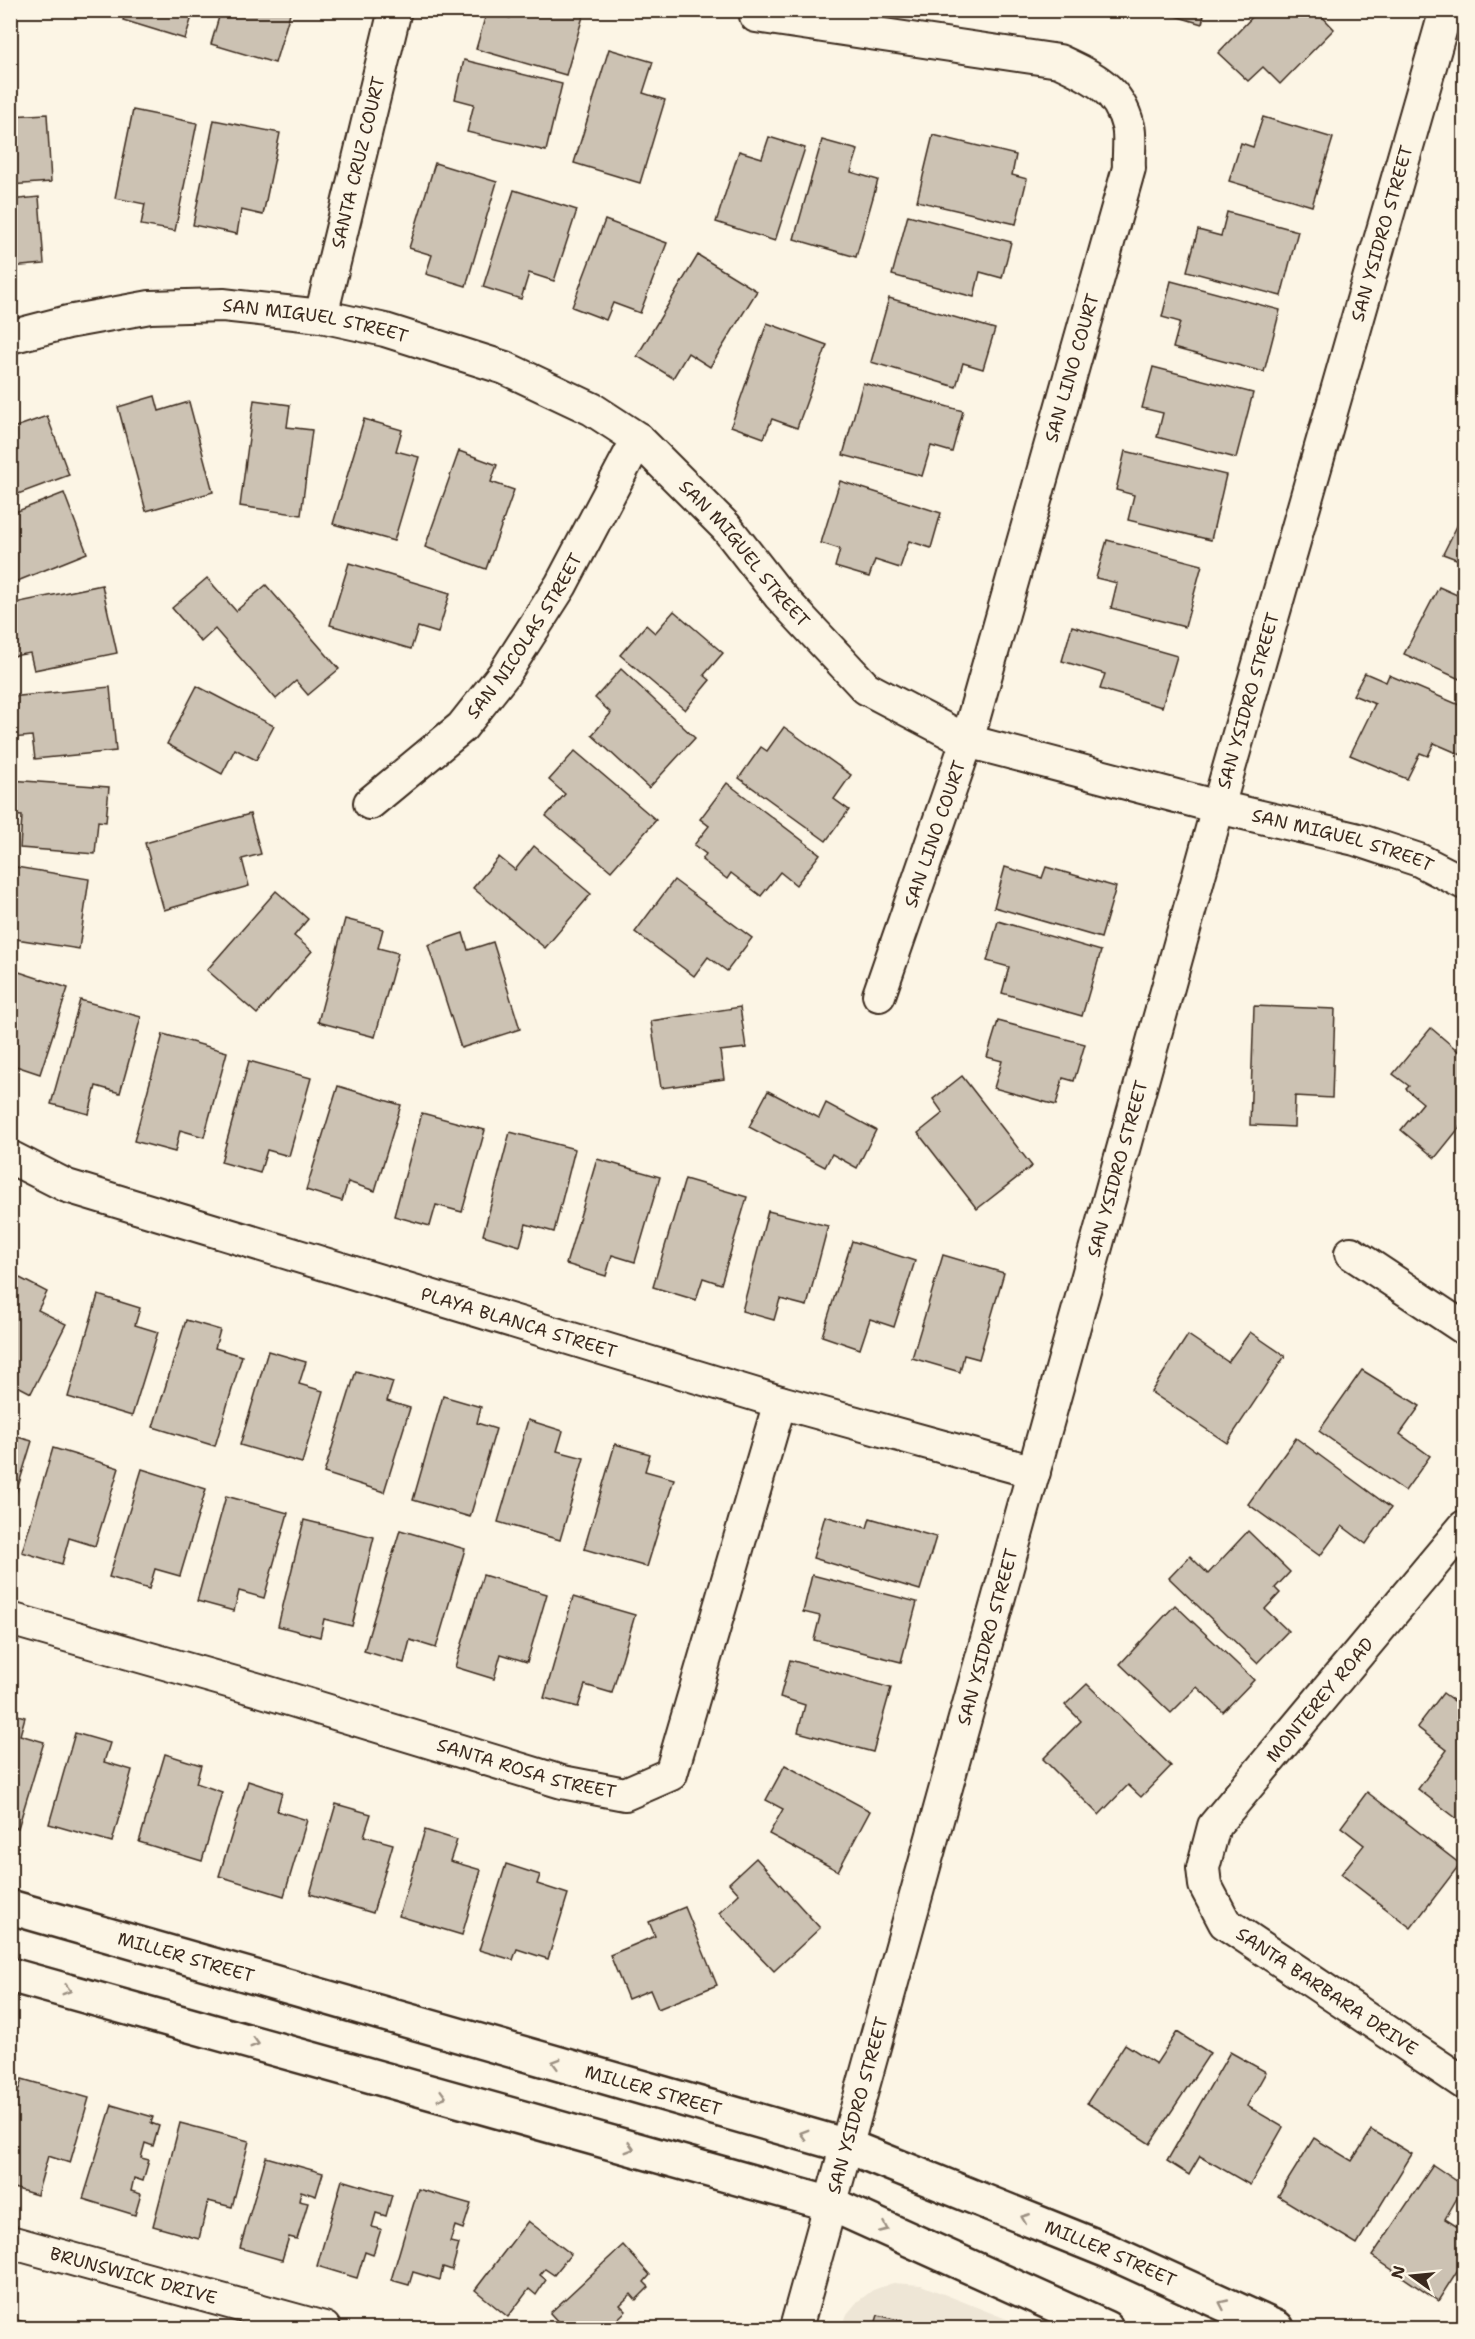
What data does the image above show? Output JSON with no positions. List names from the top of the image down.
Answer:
{
  "streets": {
    "street": [
      "SANTA CRUZ COURT",
      "SAN YSIDRO STREET",
      "SAN MIGUEL STREET",
      "SAN LINO COURT",
      "SAN NICOLAS STREET",
      "PLAYA BLANCA STREET",
      "MONTEREY ROAD",
      "SANTA ROSA STREET",
      "MILLER STREET",
      "SANTA BARBARA DRIVE",
      "BRUNSWICK DRIVE"
    ]
  },
  "crossings": [
    ["SANTA CRUZ COURT", "SAN MIGUEL STREET"],
    ["SAN YSIDRO STREET", "SAN MIGUEL STREET"],
    ["SAN YSIDRO STREET", "PLAYA BLANCA STREET"],
    ["SAN YSIDRO STREET", "MILLER STREET"],
    ["SAN MIGUEL STREET", "SAN LINO COURT"],
    ["SAN MIGUEL STREET", "SAN NICOLAS STREET"],
    ["PLAYA BLANCA STREET", "SANTA ROSA STREET"],
    ["MONTEREY ROAD", "SANTA BARBARA DRIVE"]
  ],
  "north": "left"
}
